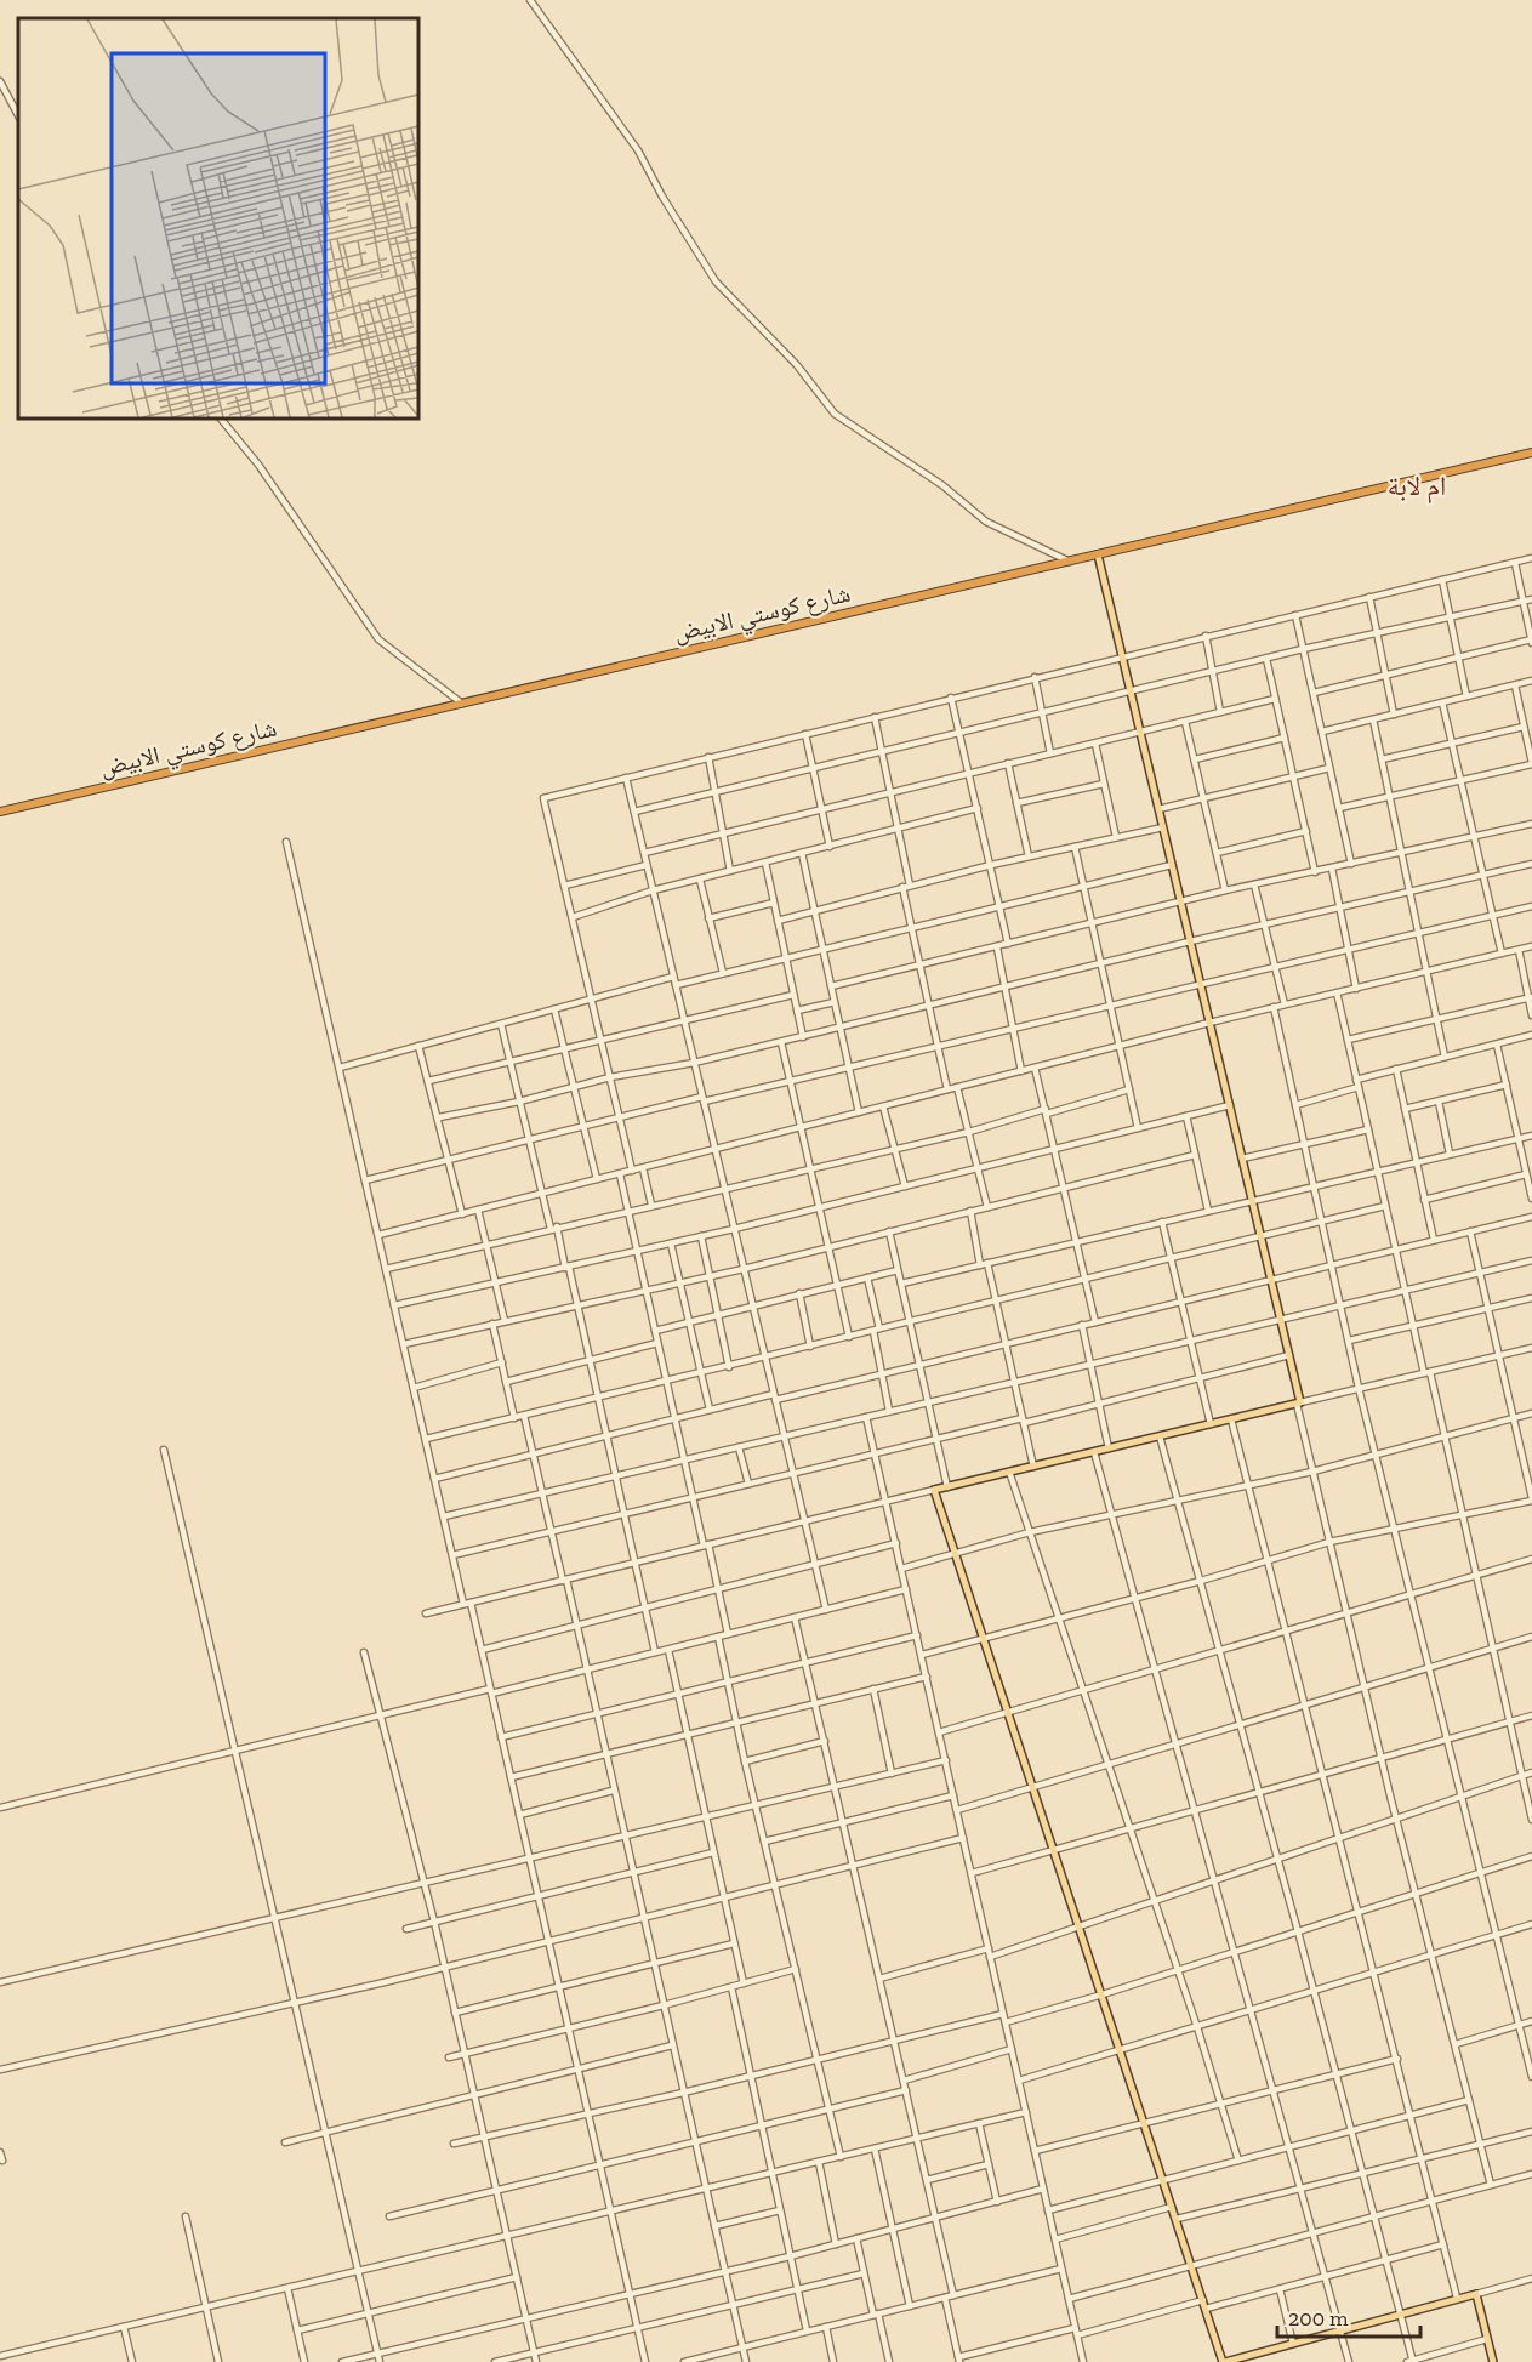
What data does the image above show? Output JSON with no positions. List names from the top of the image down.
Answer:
{
  "streets": {
    "highway": ["شارع كوستي الابيض"]
  },
  "districts": ["ام لابة"],
  "scale_bar": "200 m"
}
